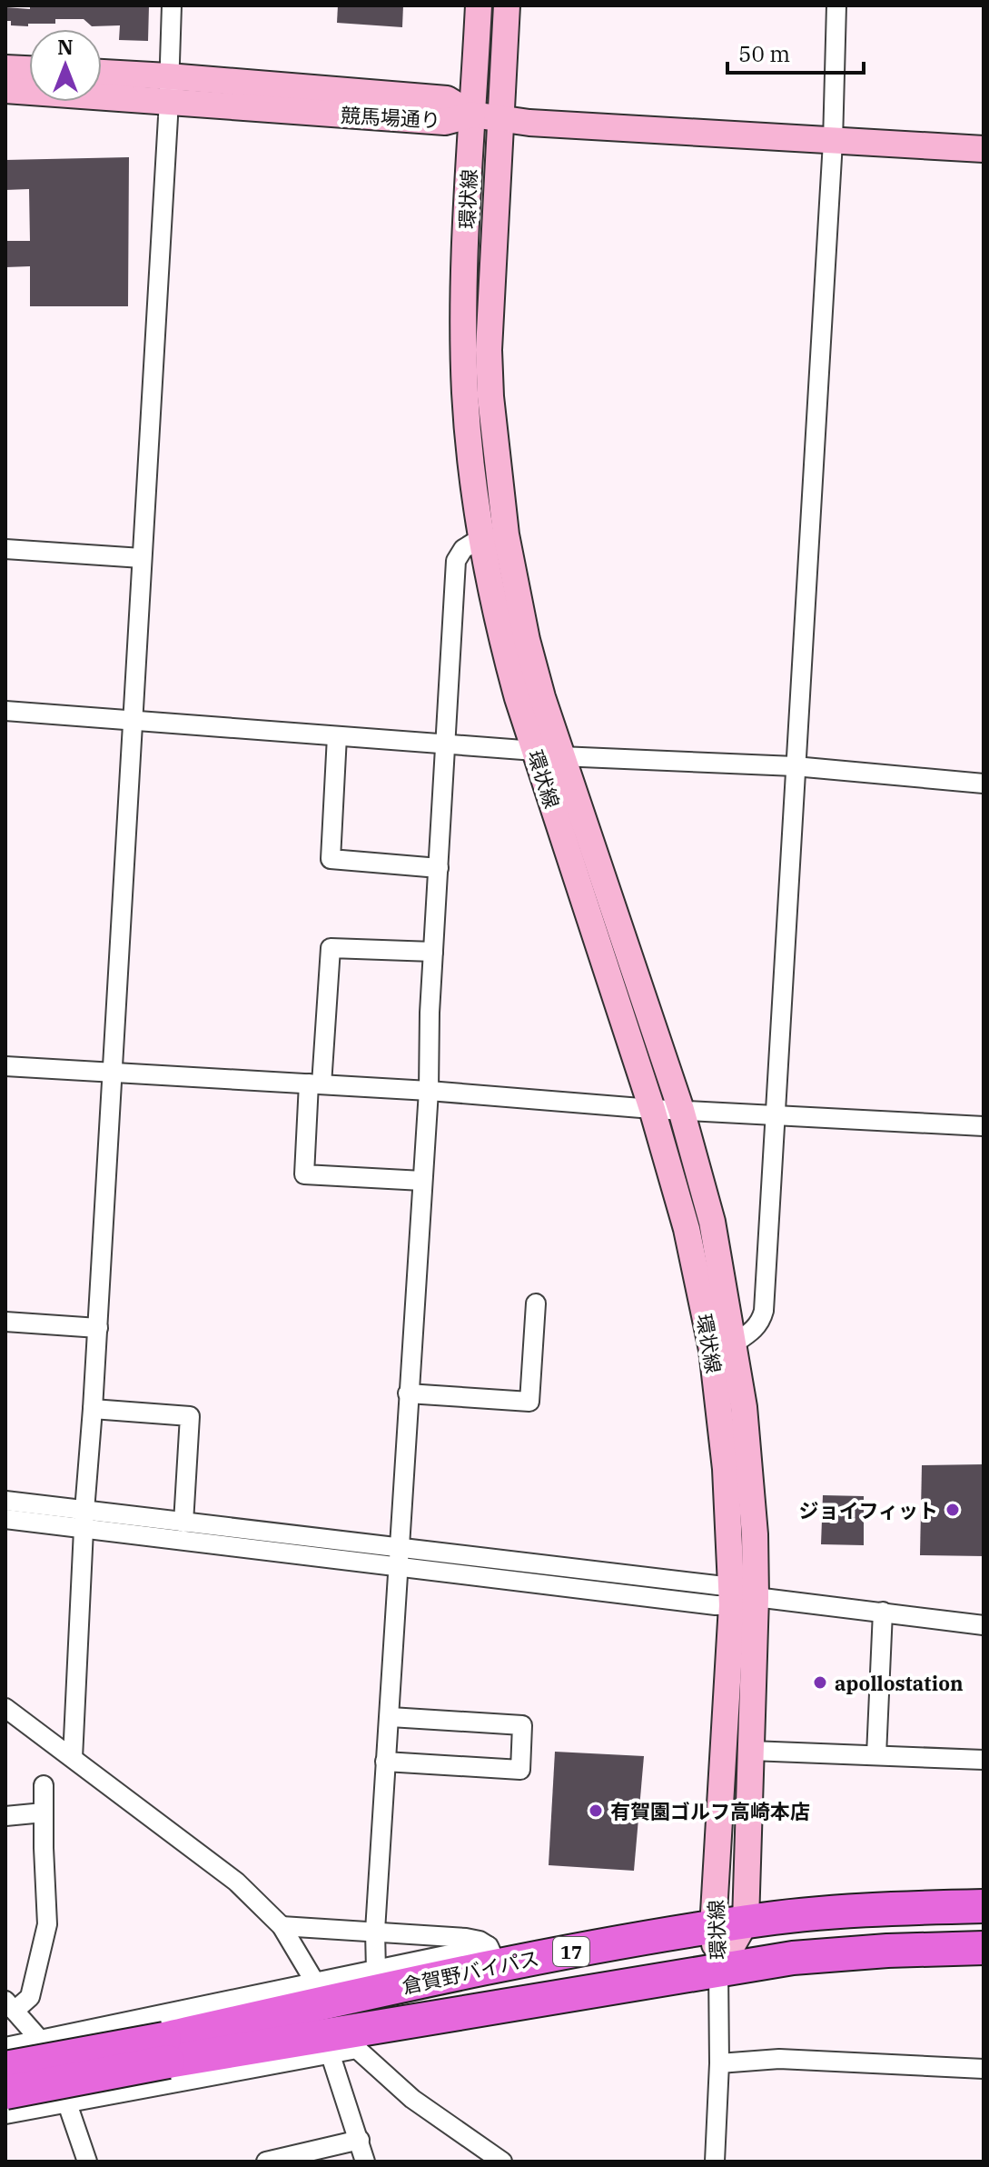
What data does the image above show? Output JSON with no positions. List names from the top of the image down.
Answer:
{
  "streets": {
    "highway": ["17", "倉賀野バイパス"],
    "street": ["競馬場通り", "環状線"]
  },
  "crossings": [
    ["競馬場通り", "環状線"],
    ["環状線", "倉賀野バイパス"]
  ],
  "places": ["ジョイフィット", "apollostation", "有賀園ゴルフ高崎本店"],
  "scale_bar": "50 m",
  "north": "top"
}
